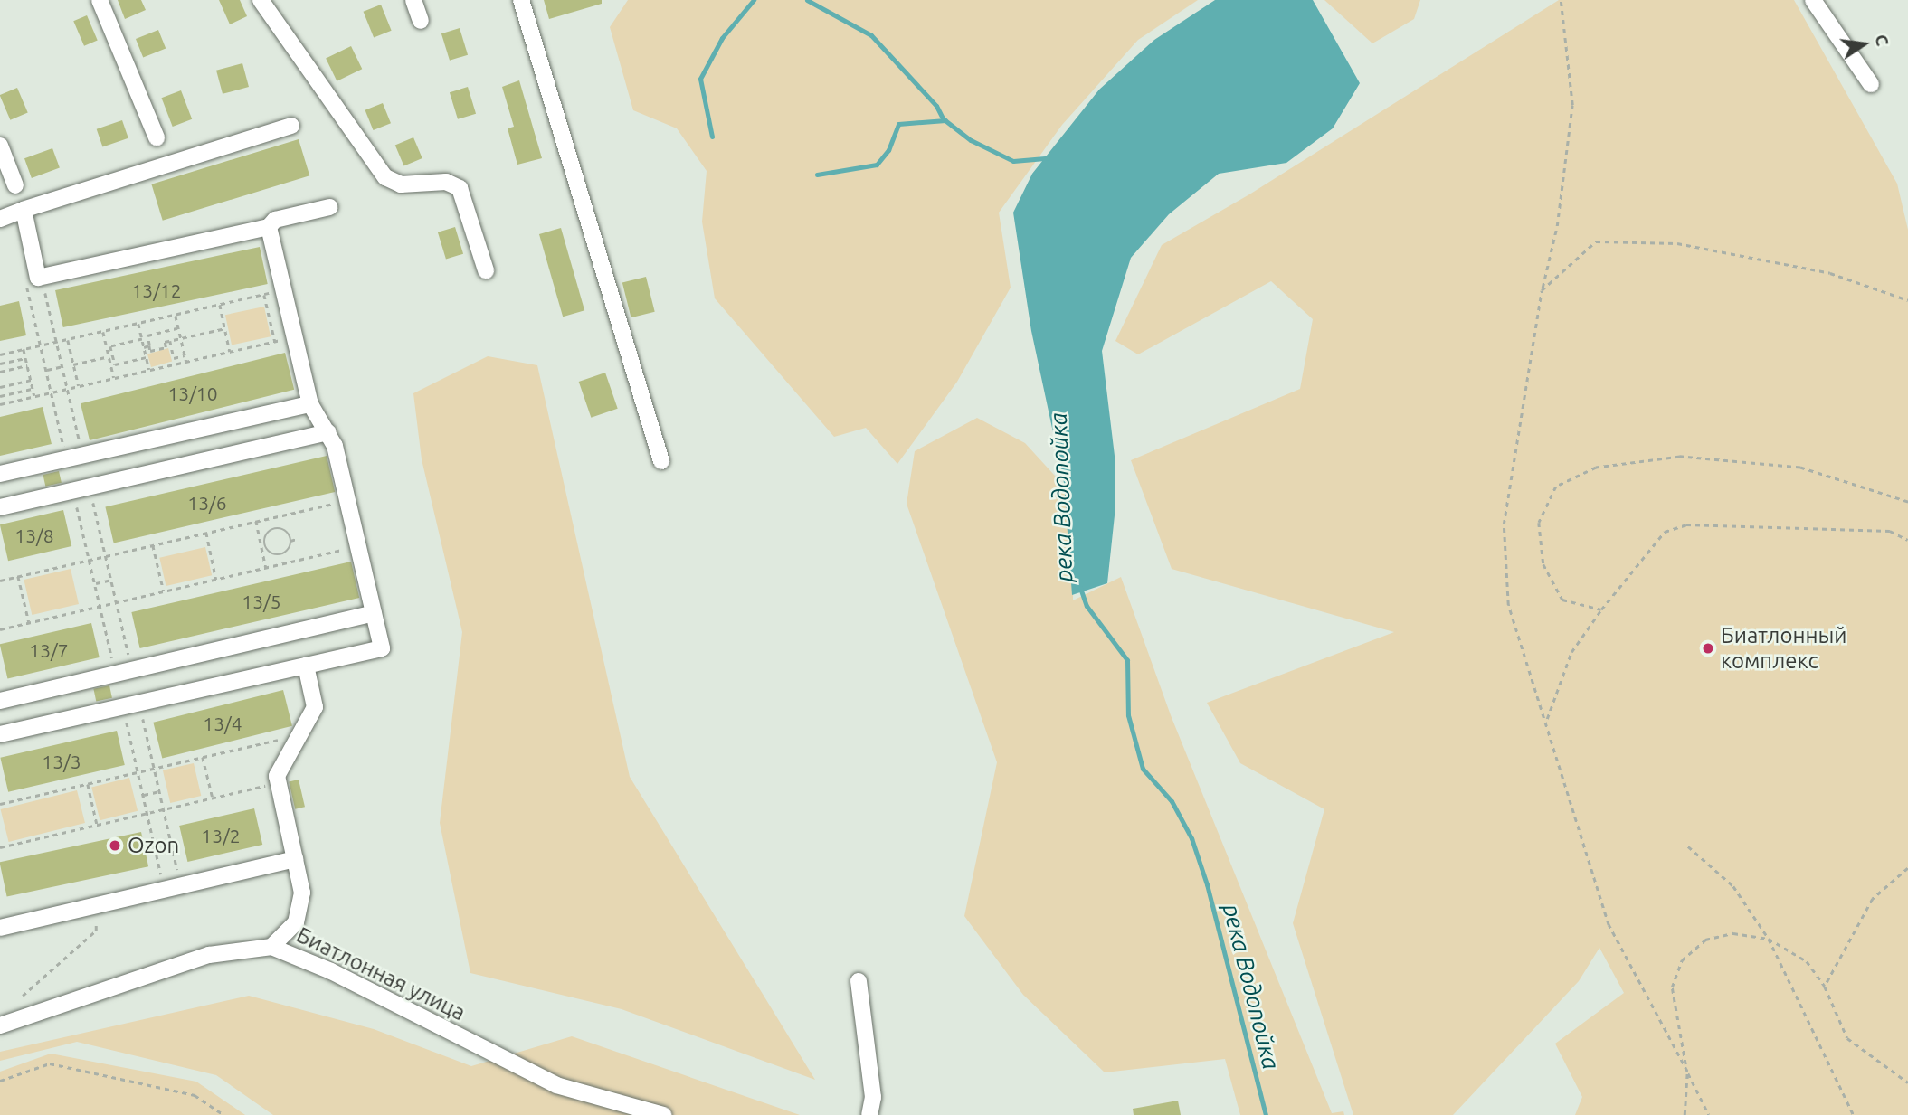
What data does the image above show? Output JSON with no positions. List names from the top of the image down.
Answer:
{
  "streets": {
    "street": ["Биатлонная улица"]
  },
  "water": ["река Водопойка"],
  "places": ["Биатлонный комплекс", "Ozon"],
  "house_numbers": [
    "13/12",
    "13/10",
    "13/6",
    "13/8",
    "13/5",
    "13/7",
    "13/4",
    "13/3",
    "13/2"
  ],
  "north": "right"
}
